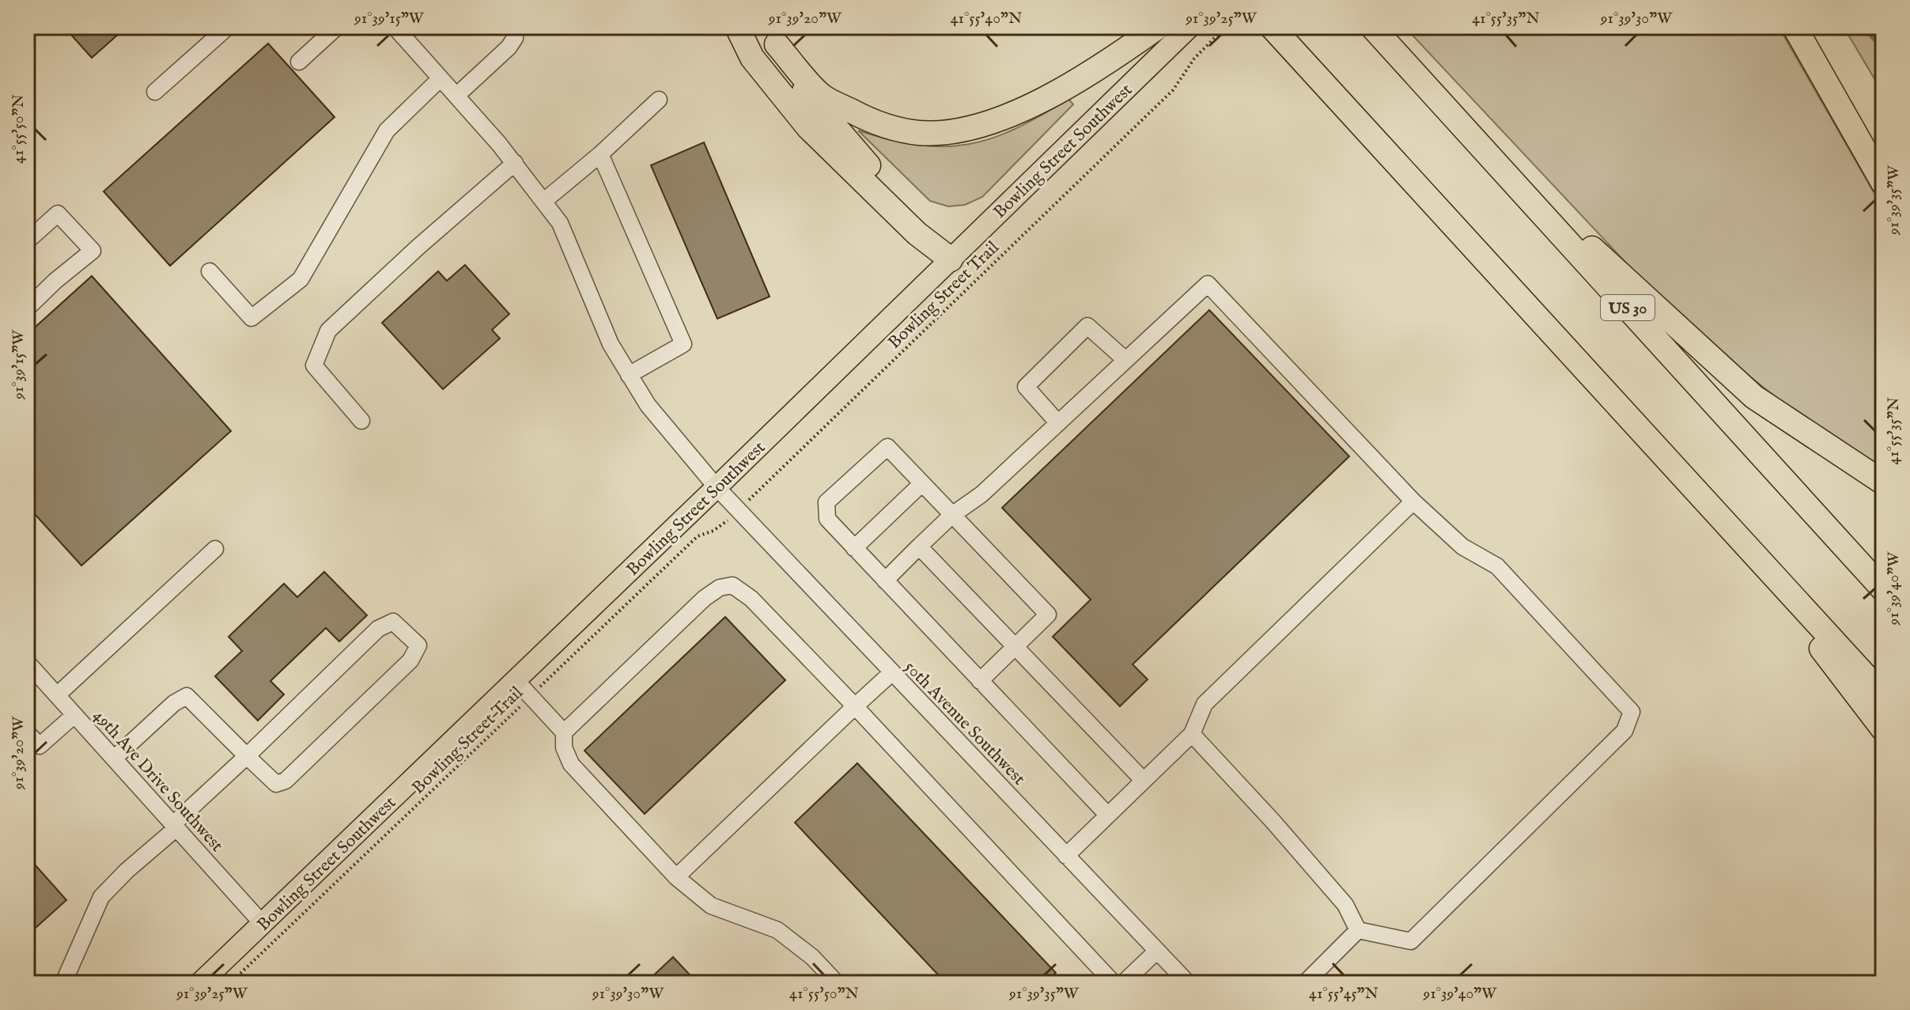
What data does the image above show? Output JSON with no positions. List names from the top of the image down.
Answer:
{
  "streets": {
    "highway": ["US 30"],
    "main road": ["Bowling Street Southwest"],
    "street": ["50th Avenue Southwest", "49th Ave Drive Southwest"],
    "path": ["Bowling Street Trail"]
  },
  "crossings": [
    ["Bowling Street Southwest", "50th Avenue Southwest"],
    ["Bowling Street Southwest", "49th Ave Drive Southwest"]
  ],
  "coordinates": [
    "91°39'15\"W",
    "91°39'20\"W",
    "41°55'40\"N",
    "91°39'25\"W",
    "41°55'35\"N",
    "91°39'30\"W",
    "41°55'50\"N",
    "91°39'35\"W",
    "91°39'40\"W",
    "41°55'45\"N"
  ]
}
